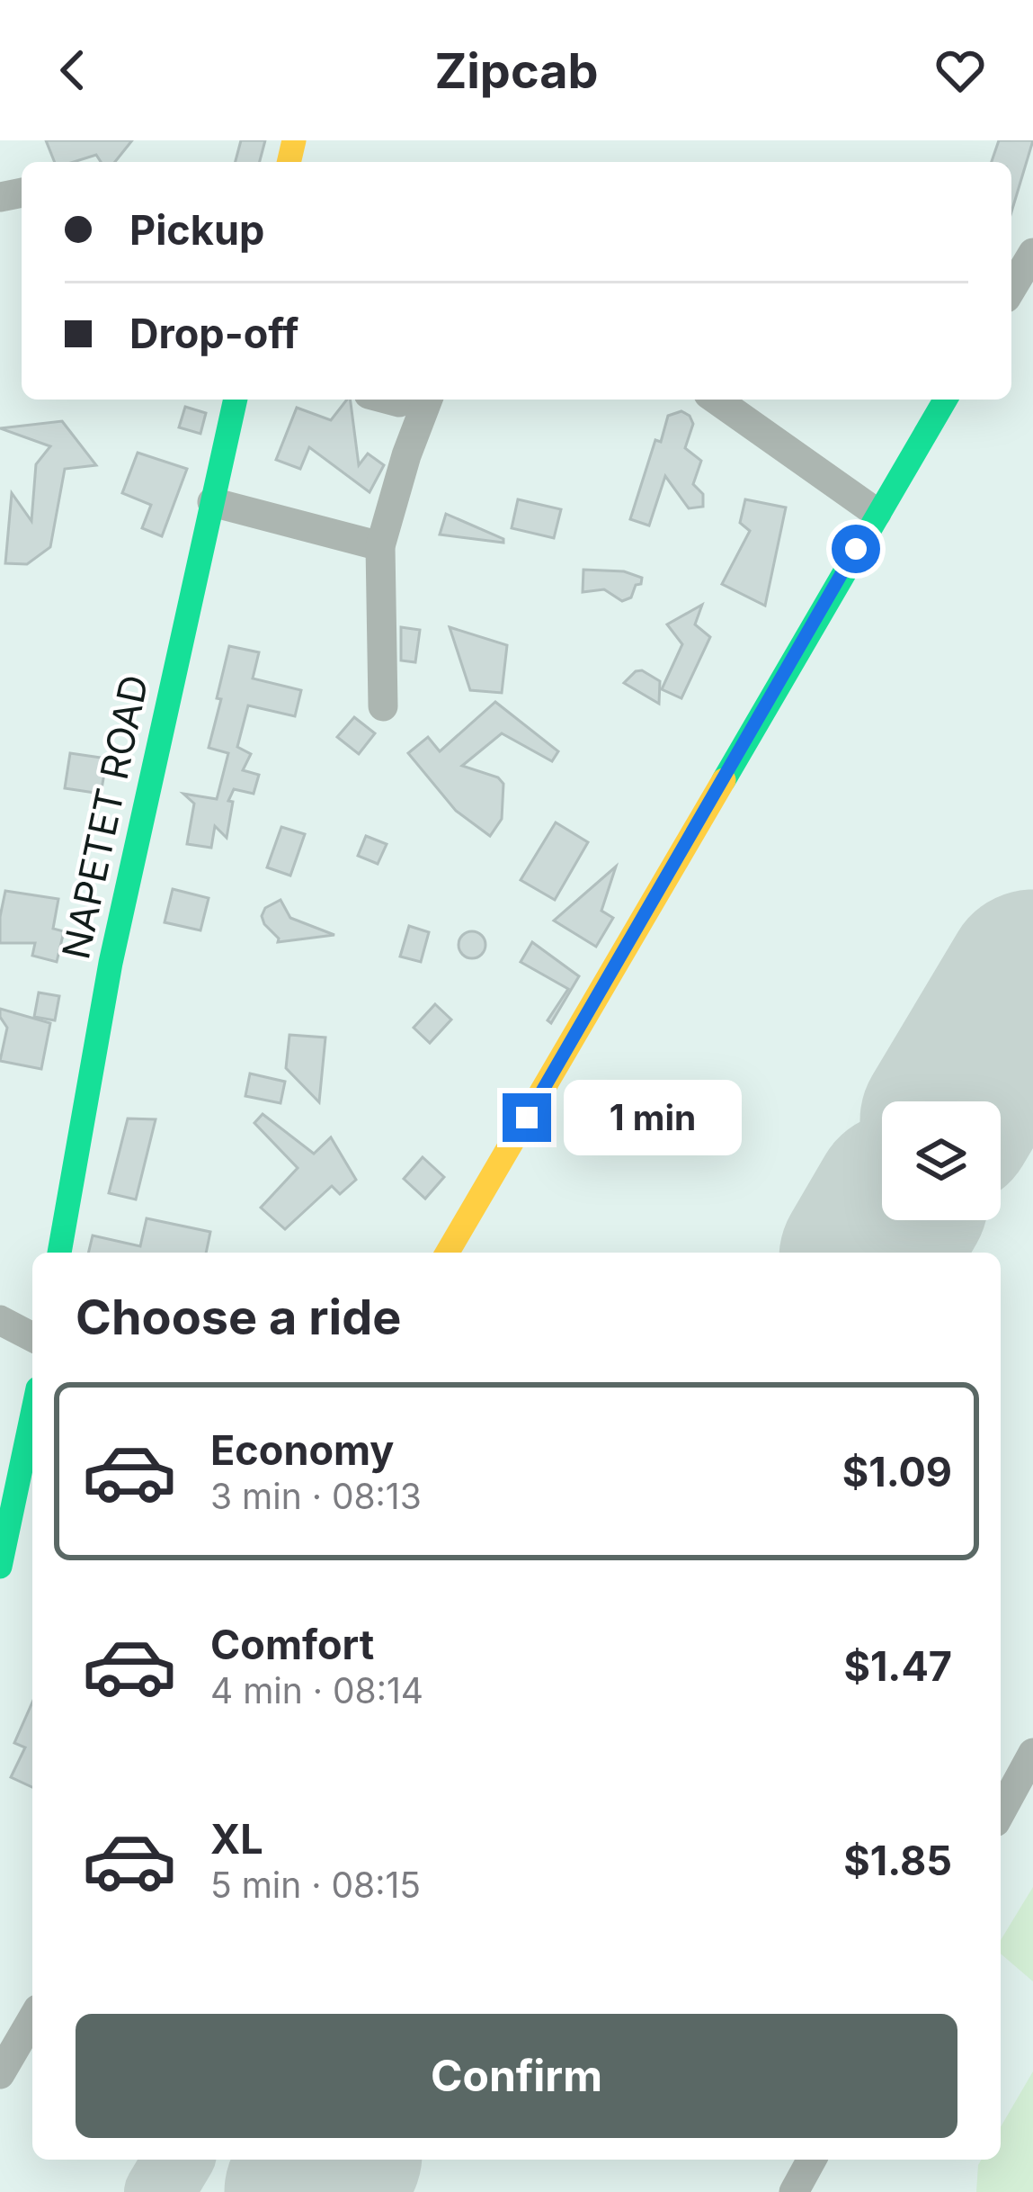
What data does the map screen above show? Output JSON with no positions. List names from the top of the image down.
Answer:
{
  "streets": {
    "main road": ["NAPETET ROAD"]
  },
  "page": {
    "header": "Zipcab",
    "banner": ["Pickup", "Drop-off"],
    "bubble": "1 min",
    "heading": "Choose a ride",
    "list": [
      {
        "name": "Economy",
        "note": "3 min · 08:13",
        "value": "$1.09"
      },
      {
        "name": "Comfort",
        "note": "4 min · 08:14",
        "value": "$1.47"
      },
      {
        "name": "XL",
        "note": "5 min · 08:15",
        "value": "$1.85"
      }
    ],
    "buttons": "Confirm"
  }
}
